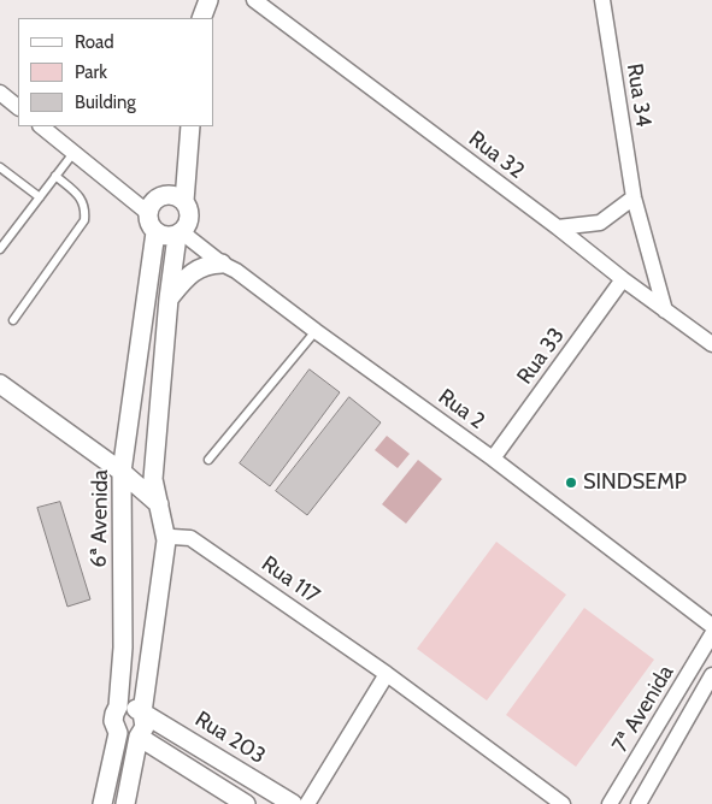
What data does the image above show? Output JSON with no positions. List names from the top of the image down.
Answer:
{
  "streets": {
    "street": [
      "Rua 34",
      "Rua 32",
      "Rua 33",
      "Rua 2",
      "6ª Avenida",
      "Rua 117",
      "7ª Avenida",
      "Rua 203"
    ]
  },
  "crossings": [
    ["Rua 34", "Rua 32"],
    ["Rua 32", "Rua 33"],
    ["Rua 33", "Rua 2"],
    ["Rua 2", "6ª Avenida"],
    ["6ª Avenida", "Rua 203"]
  ],
  "places": ["SINDSEMP"],
  "legend": ["Road", "Park", "Building"]
}
